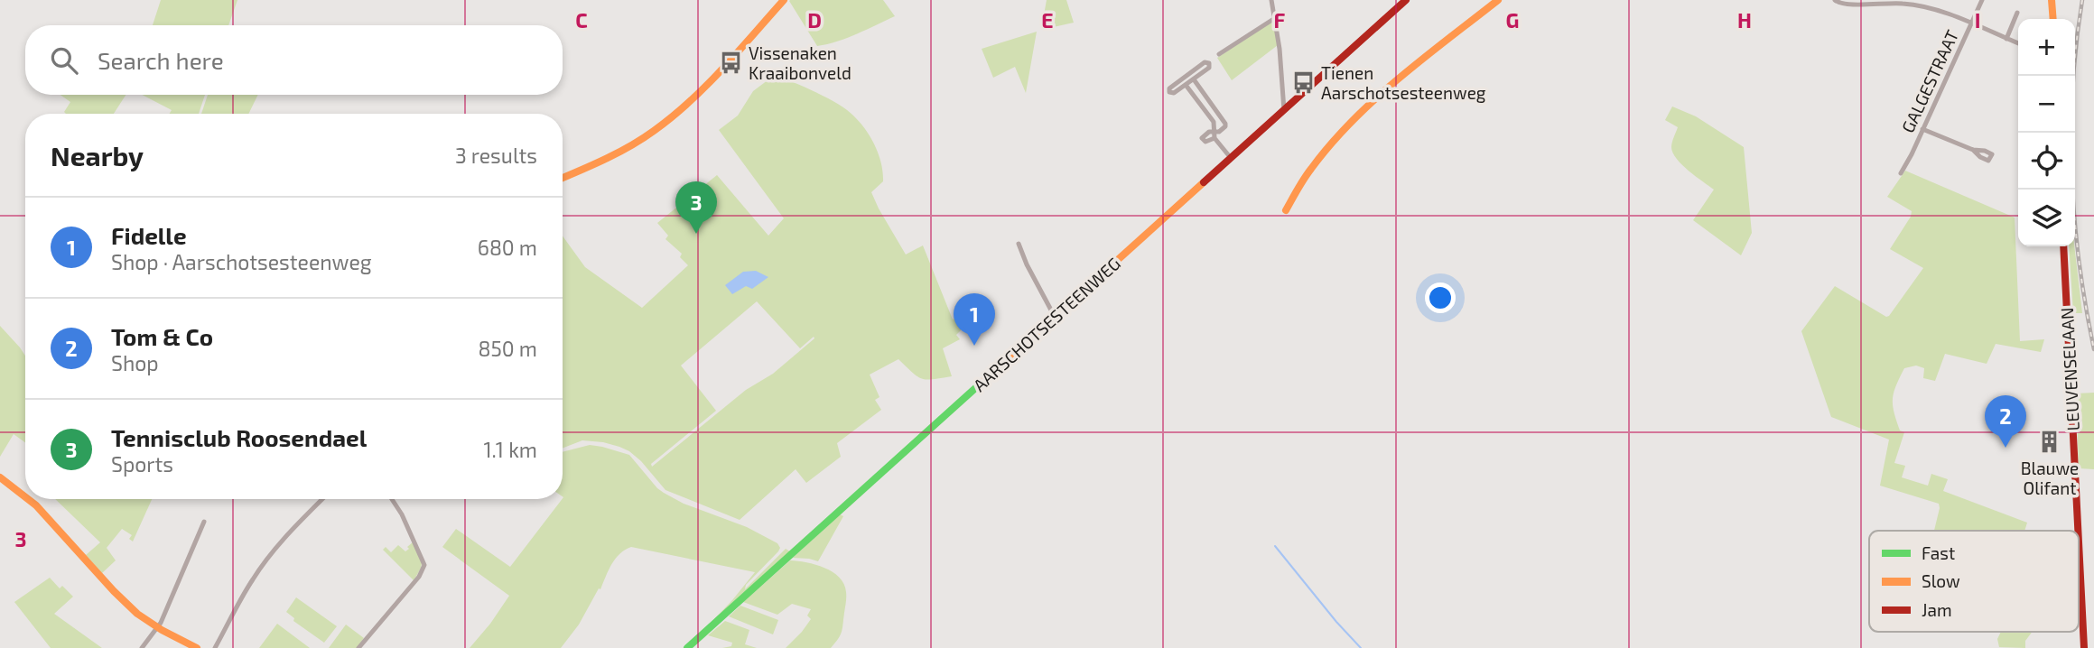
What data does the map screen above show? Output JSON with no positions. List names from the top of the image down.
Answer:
{
  "streets": {
    "main road": ["AARSCHOTSESTEENWEG", "LEUVENSELAAN"],
    "street": ["GALGESTRAAT"]
  },
  "places": {
    "bus stop": ["Vissenaken Kraaibonveld", "Tienen Aarschotsesteenweg"],
    "building": ["Blauwe Olifant"]
  },
  "legend": ["Fast", "Slow", "Jam"],
  "page": {
    "map_buttons": ["+", "−"],
    "search": "Search here",
    "heading": ["Nearby", "3 results"],
    "pins": ["3", "1", "2"],
    "list": [
      {
        "mark": "1",
        "name": "Fidelle",
        "note": "Shop · Aarschotsesteenweg",
        "value": "680 m"
      },
      {
        "mark": "2",
        "name": "Tom & Co",
        "note": "Shop",
        "value": "850 m"
      },
      {
        "mark": "3",
        "name": "Tennisclub Roosendael",
        "note": "Sports",
        "value": "1.1 km"
      }
    ]
  },
  "grid": {
    "columns": [
      "C",
      "D",
      "E",
      "F",
      "G",
      "H",
      "I"
    ],
    "rows": ["3"]
  }
}
